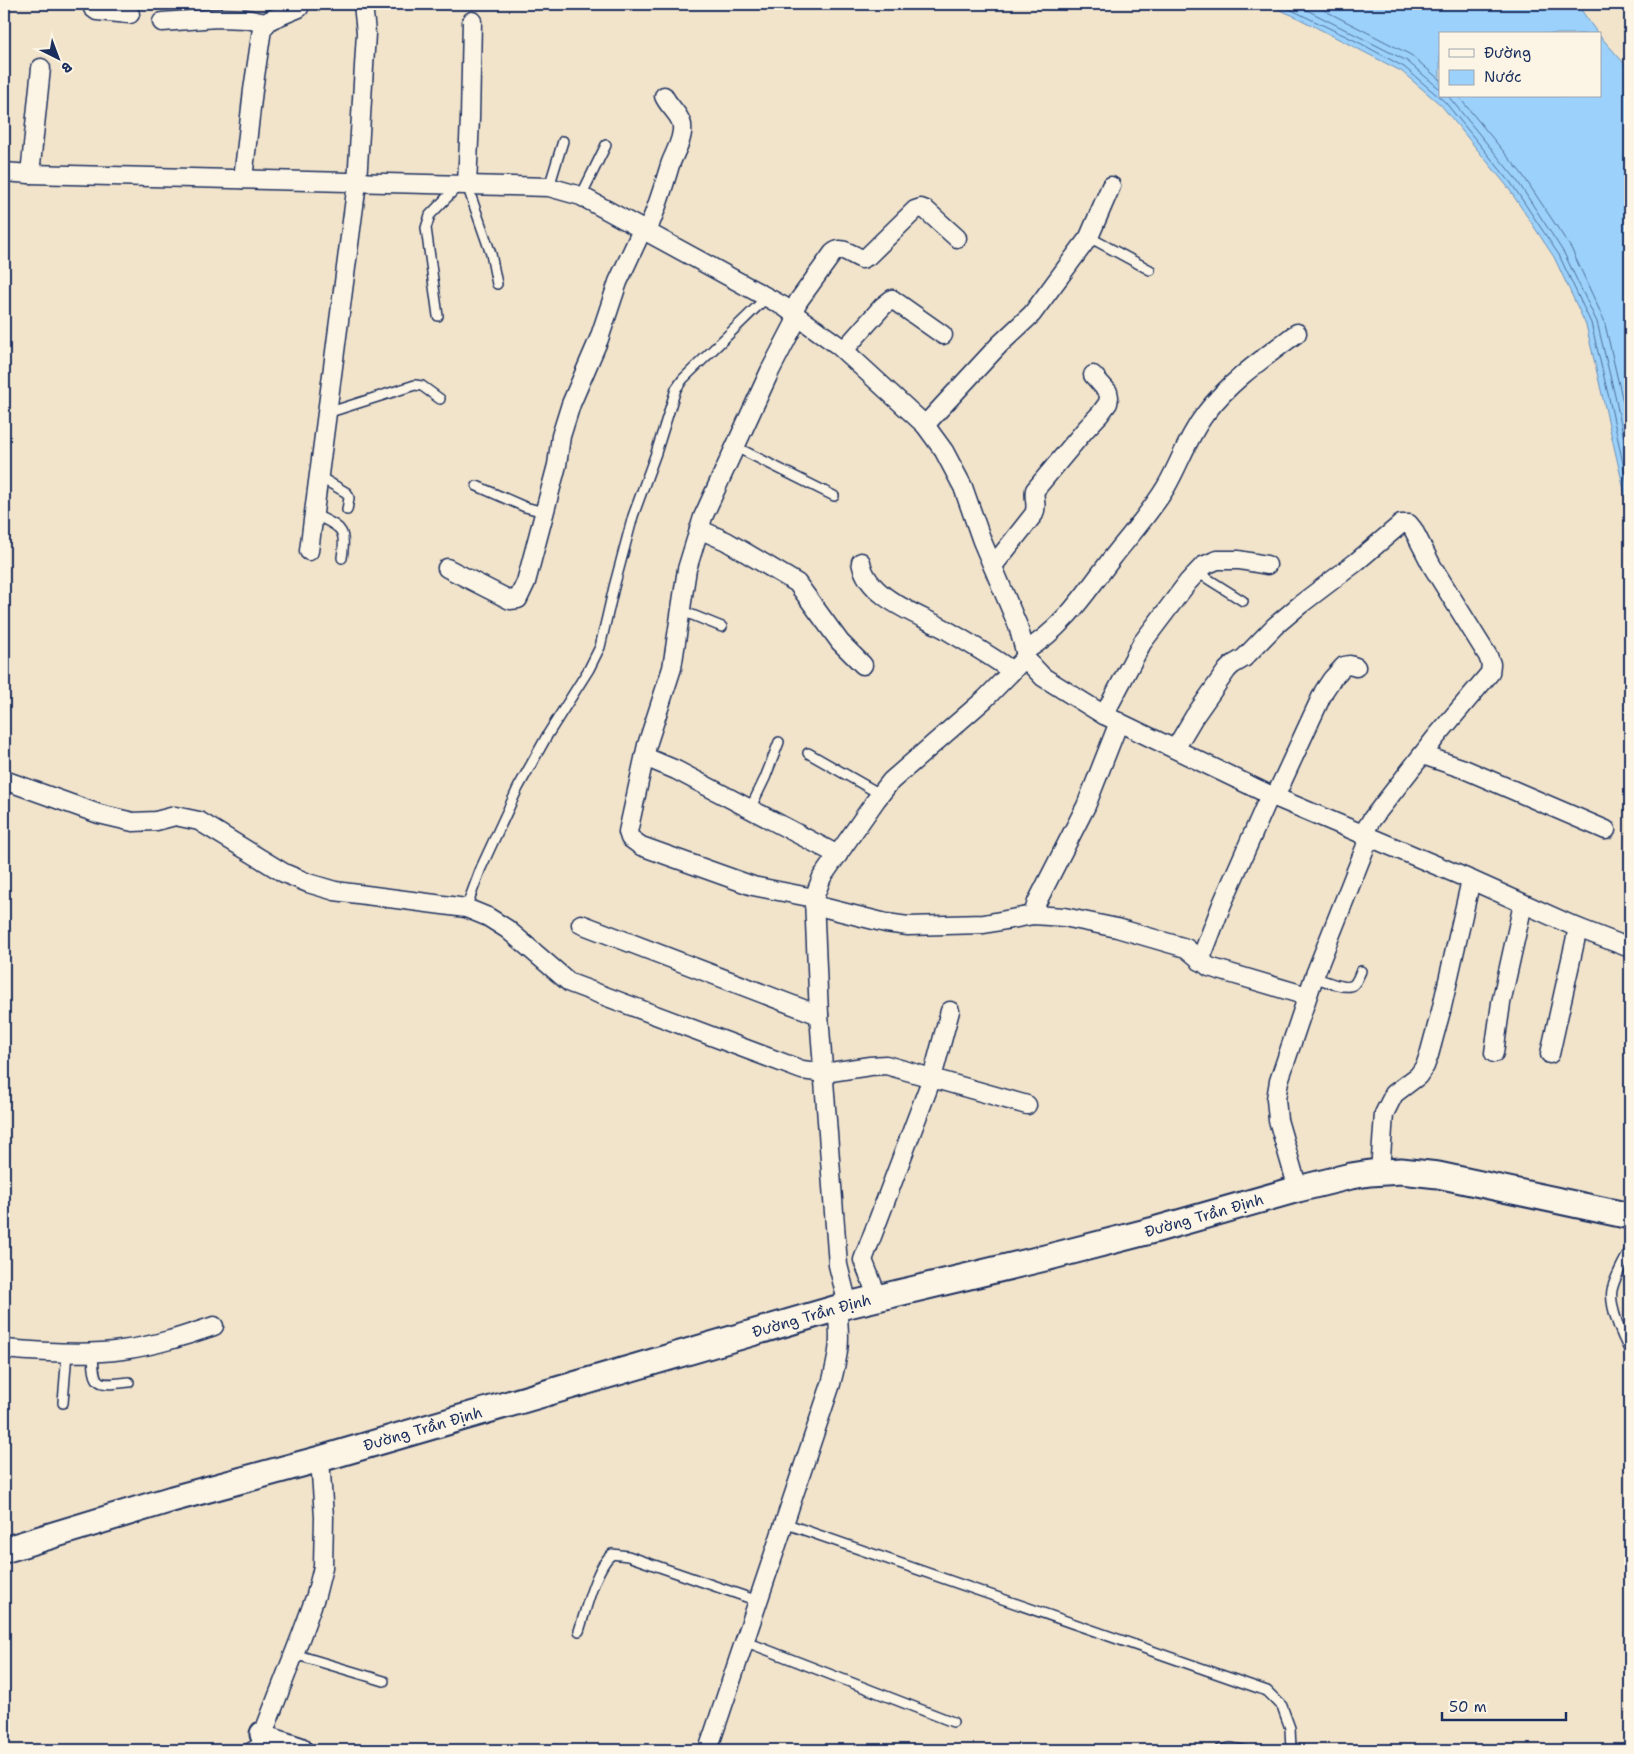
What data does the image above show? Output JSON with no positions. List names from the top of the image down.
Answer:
{
  "streets": {
    "main road": ["Đường Trần Định"]
  },
  "legend": ["Đường", "Nước"],
  "scale_bar": "50 m",
  "north": "bottom right"
}
